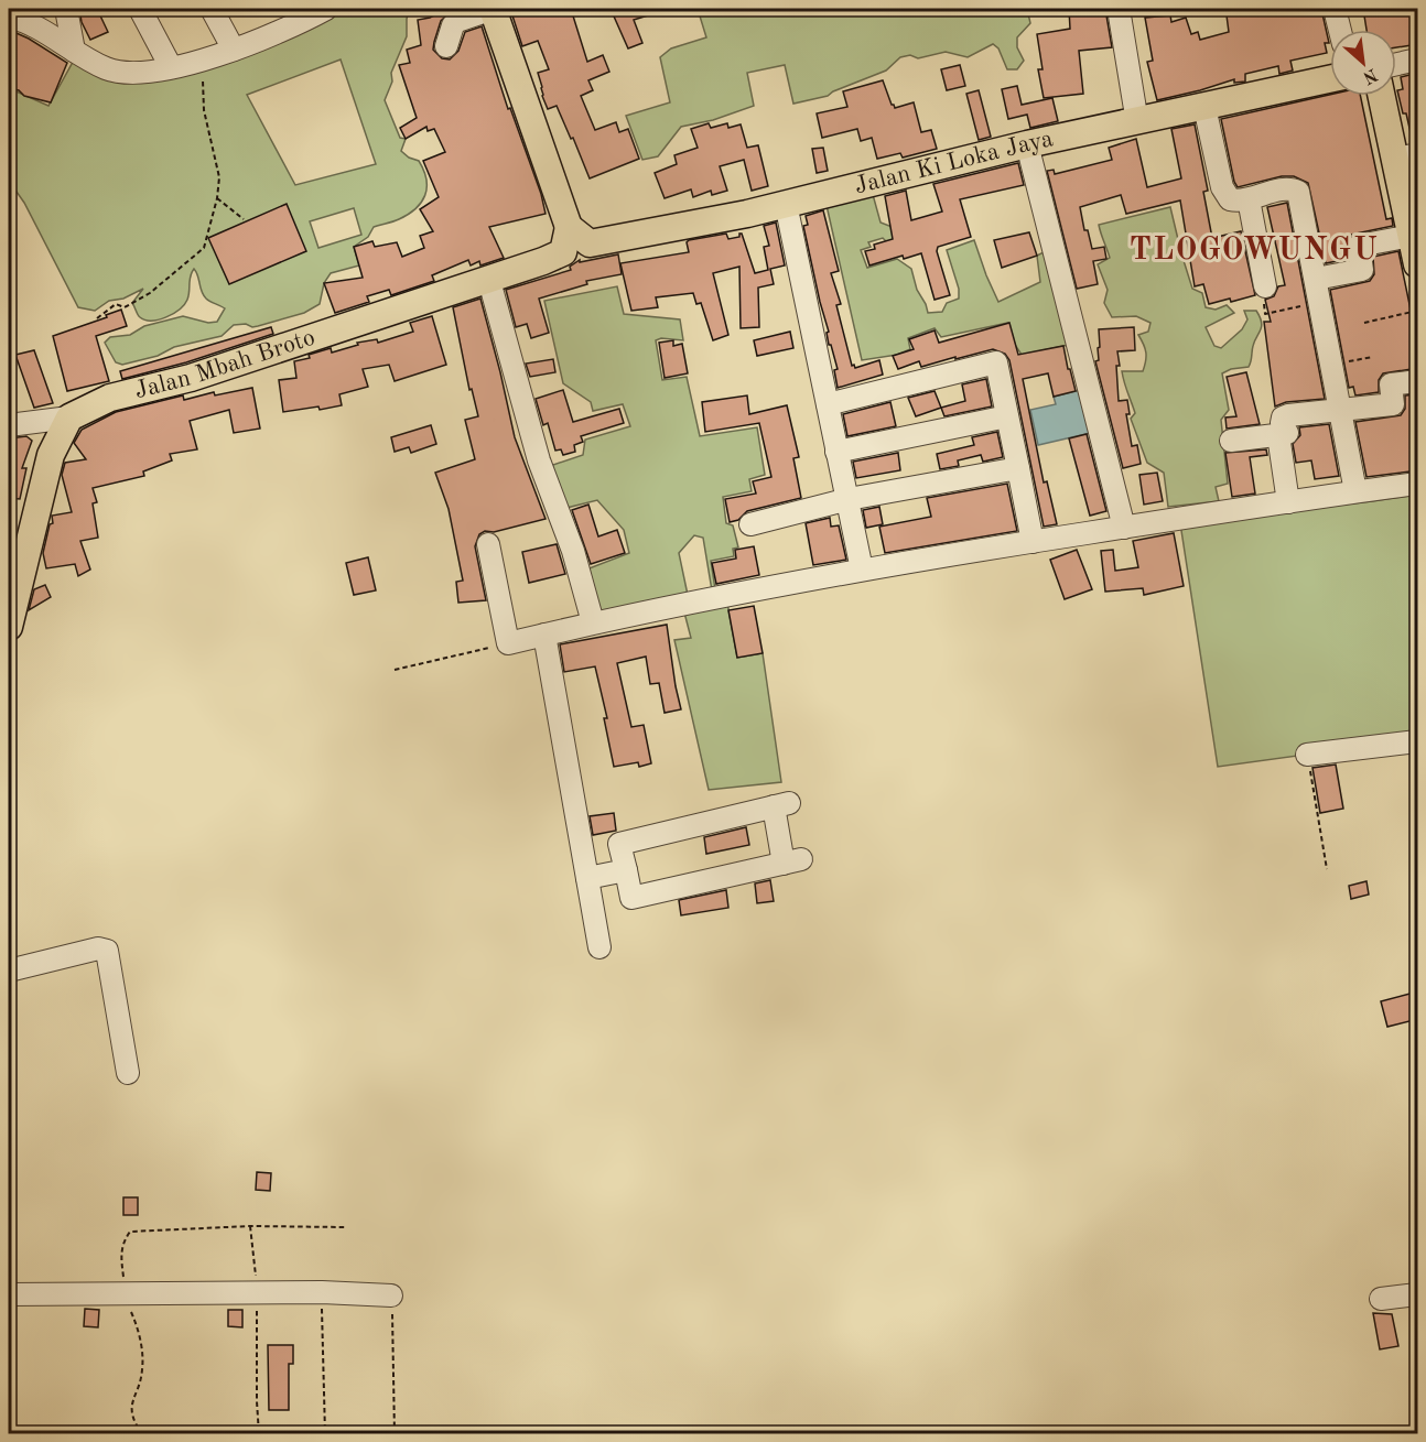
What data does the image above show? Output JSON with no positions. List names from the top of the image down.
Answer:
{
  "streets": {
    "main road": ["Jalan Ki Loka Jaya", "Jalan Mbah Broto"]
  },
  "crossings": [
    ["Jalan Ki Loka Jaya", "Jalan Mbah Broto"]
  ],
  "districts": ["TLOGOWUNGU"],
  "north": "bottom right"
}
